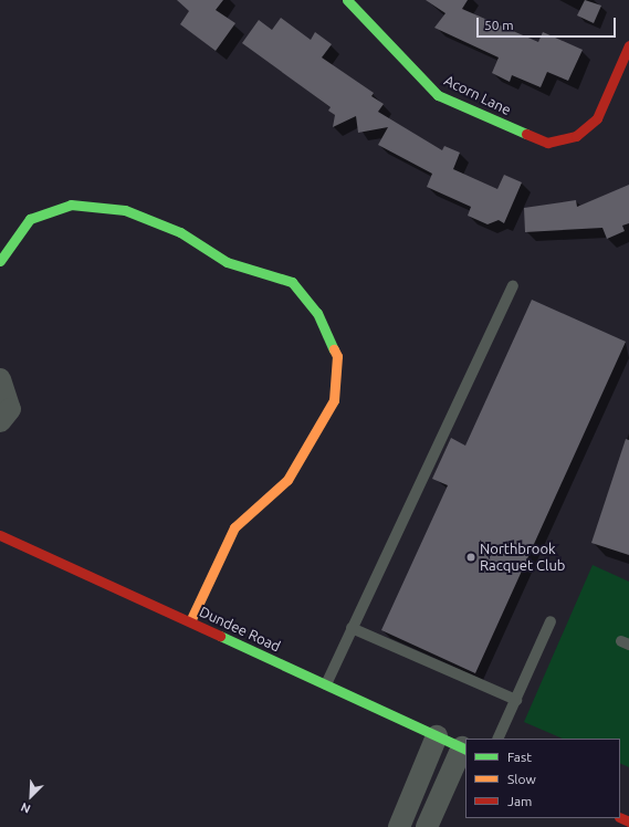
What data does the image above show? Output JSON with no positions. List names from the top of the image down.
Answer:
{
  "streets": {
    "street": ["Acorn Lane", "Dundee Road"]
  },
  "places": ["Northbrook Racquet Club"],
  "legend": ["Fast", "Slow", "Jam"],
  "scale_bar": "50 m",
  "north": "bottom left"
}
